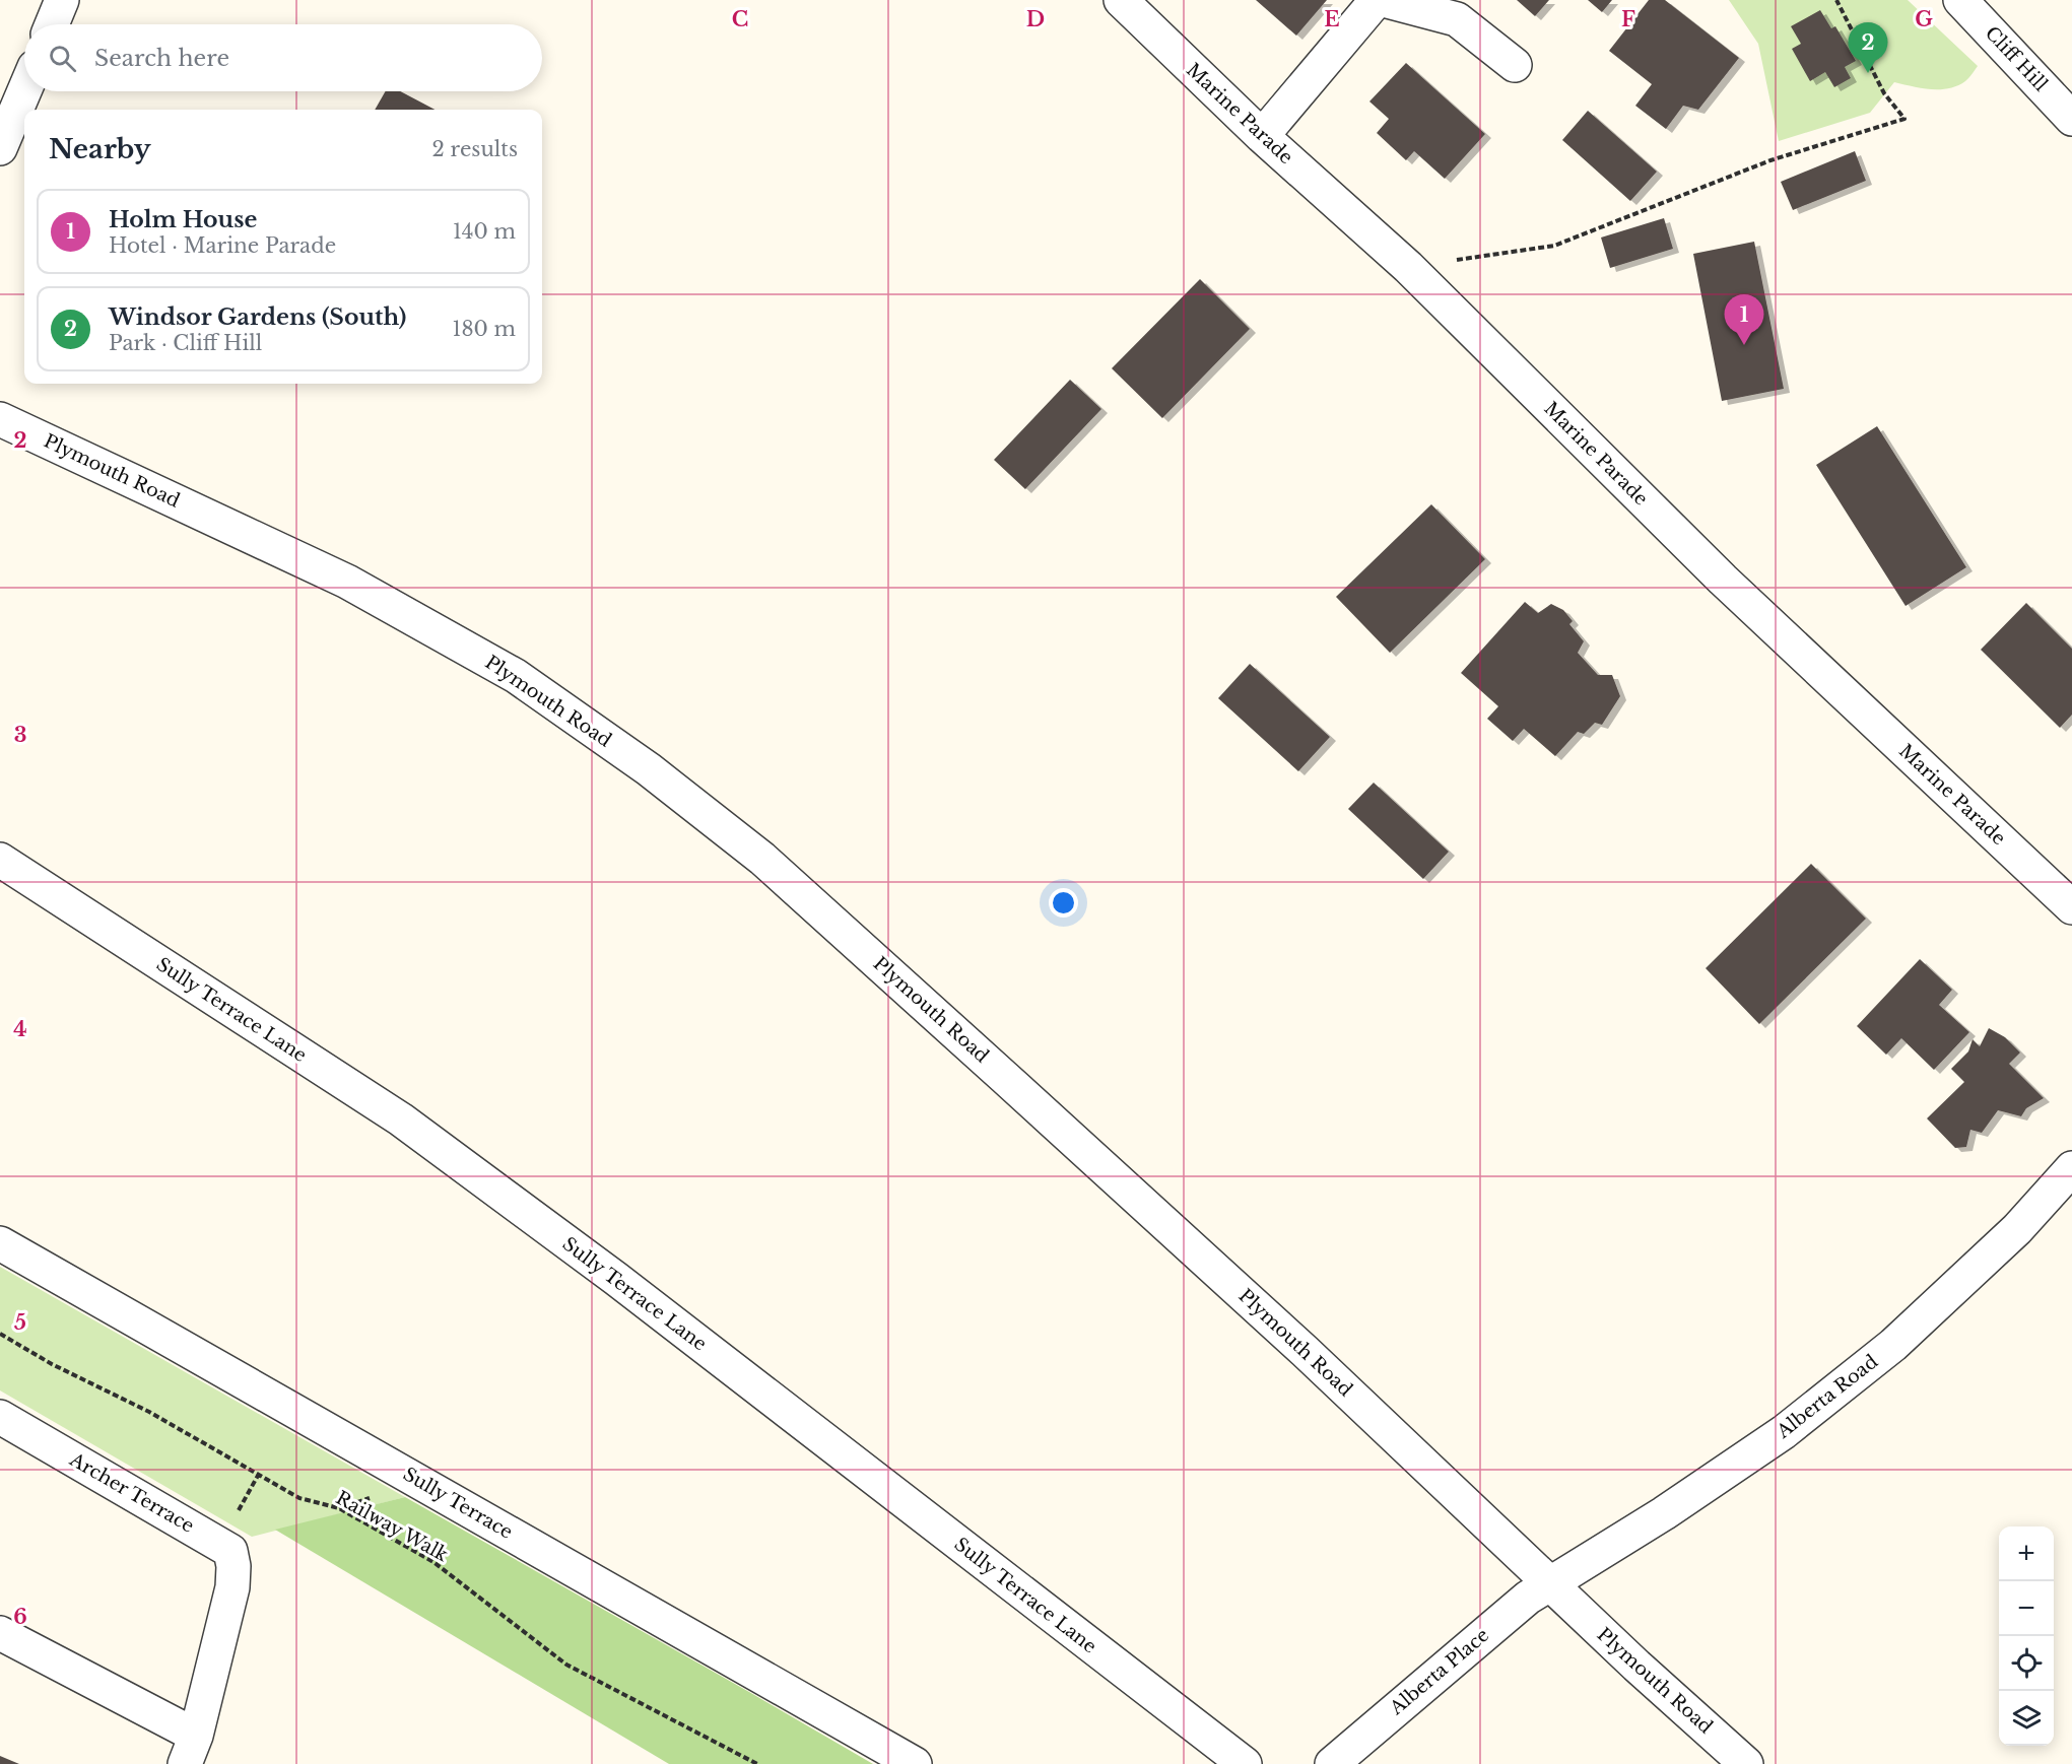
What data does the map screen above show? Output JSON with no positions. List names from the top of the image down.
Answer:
{
  "streets": {
    "street": [
      "Cliff Hill",
      "Marine Parade",
      "Plymouth Road",
      "Sully Terrace Lane",
      "Alberta Road",
      "Archer Terrace",
      "Sully Terrace",
      "Alberta Place"
    ],
    "path": ["Railway Walk"]
  },
  "crossings": [
    ["Plymouth Road", "Alberta Road"],
    ["Plymouth Road", "Alberta Place"],
    ["Alberta Road", "Alberta Place"]
  ],
  "page": {
    "pins": ["2", "1"],
    "search": "Search here",
    "heading": ["Nearby", "2 results"],
    "list": [
      {
        "mark": "1",
        "name": "Holm House",
        "note": "Hotel · Marine Parade",
        "value": "140 m"
      },
      {
        "mark": "2",
        "name": "Windsor Gardens (South)",
        "note": "Park · Cliff Hill",
        "value": "180 m"
      }
    ],
    "map_buttons": ["+", "−"]
  },
  "grid": {
    "columns": [
      "C",
      "D",
      "E",
      "F",
      "G"
    ],
    "rows": [
      "2",
      "3",
      "4",
      "5",
      "6"
    ]
  }
}
